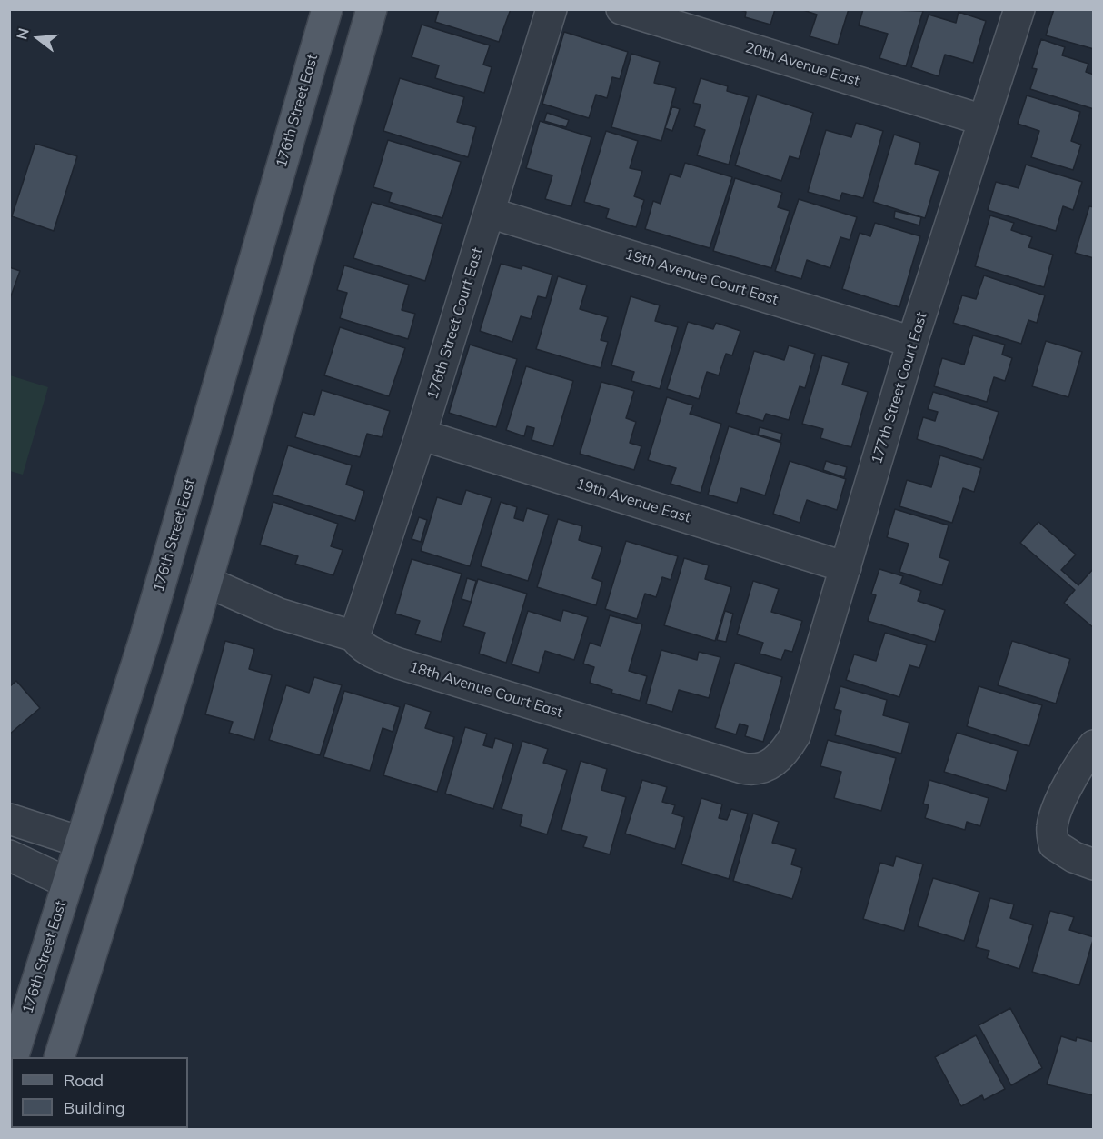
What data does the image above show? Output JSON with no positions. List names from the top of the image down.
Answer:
{
  "streets": {
    "main road": ["176th Street East"],
    "street": [
      "20th Avenue East",
      "19th Avenue Court East",
      "176th Street Court East",
      "177th Street Court East",
      "19th Avenue East",
      "18th Avenue Court East"
    ]
  },
  "crossings": [
    ["20th Avenue East", "177th Street Court East"],
    ["19th Avenue Court East", "176th Street Court East"],
    ["19th Avenue Court East", "177th Street Court East"],
    ["176th Street Court East", "19th Avenue East"],
    ["176th Street Court East", "18th Avenue Court East"],
    ["177th Street Court East", "19th Avenue East"],
    ["177th Street Court East", "18th Avenue Court East"]
  ],
  "legend": ["Road", "Building"],
  "north": "left"
}
